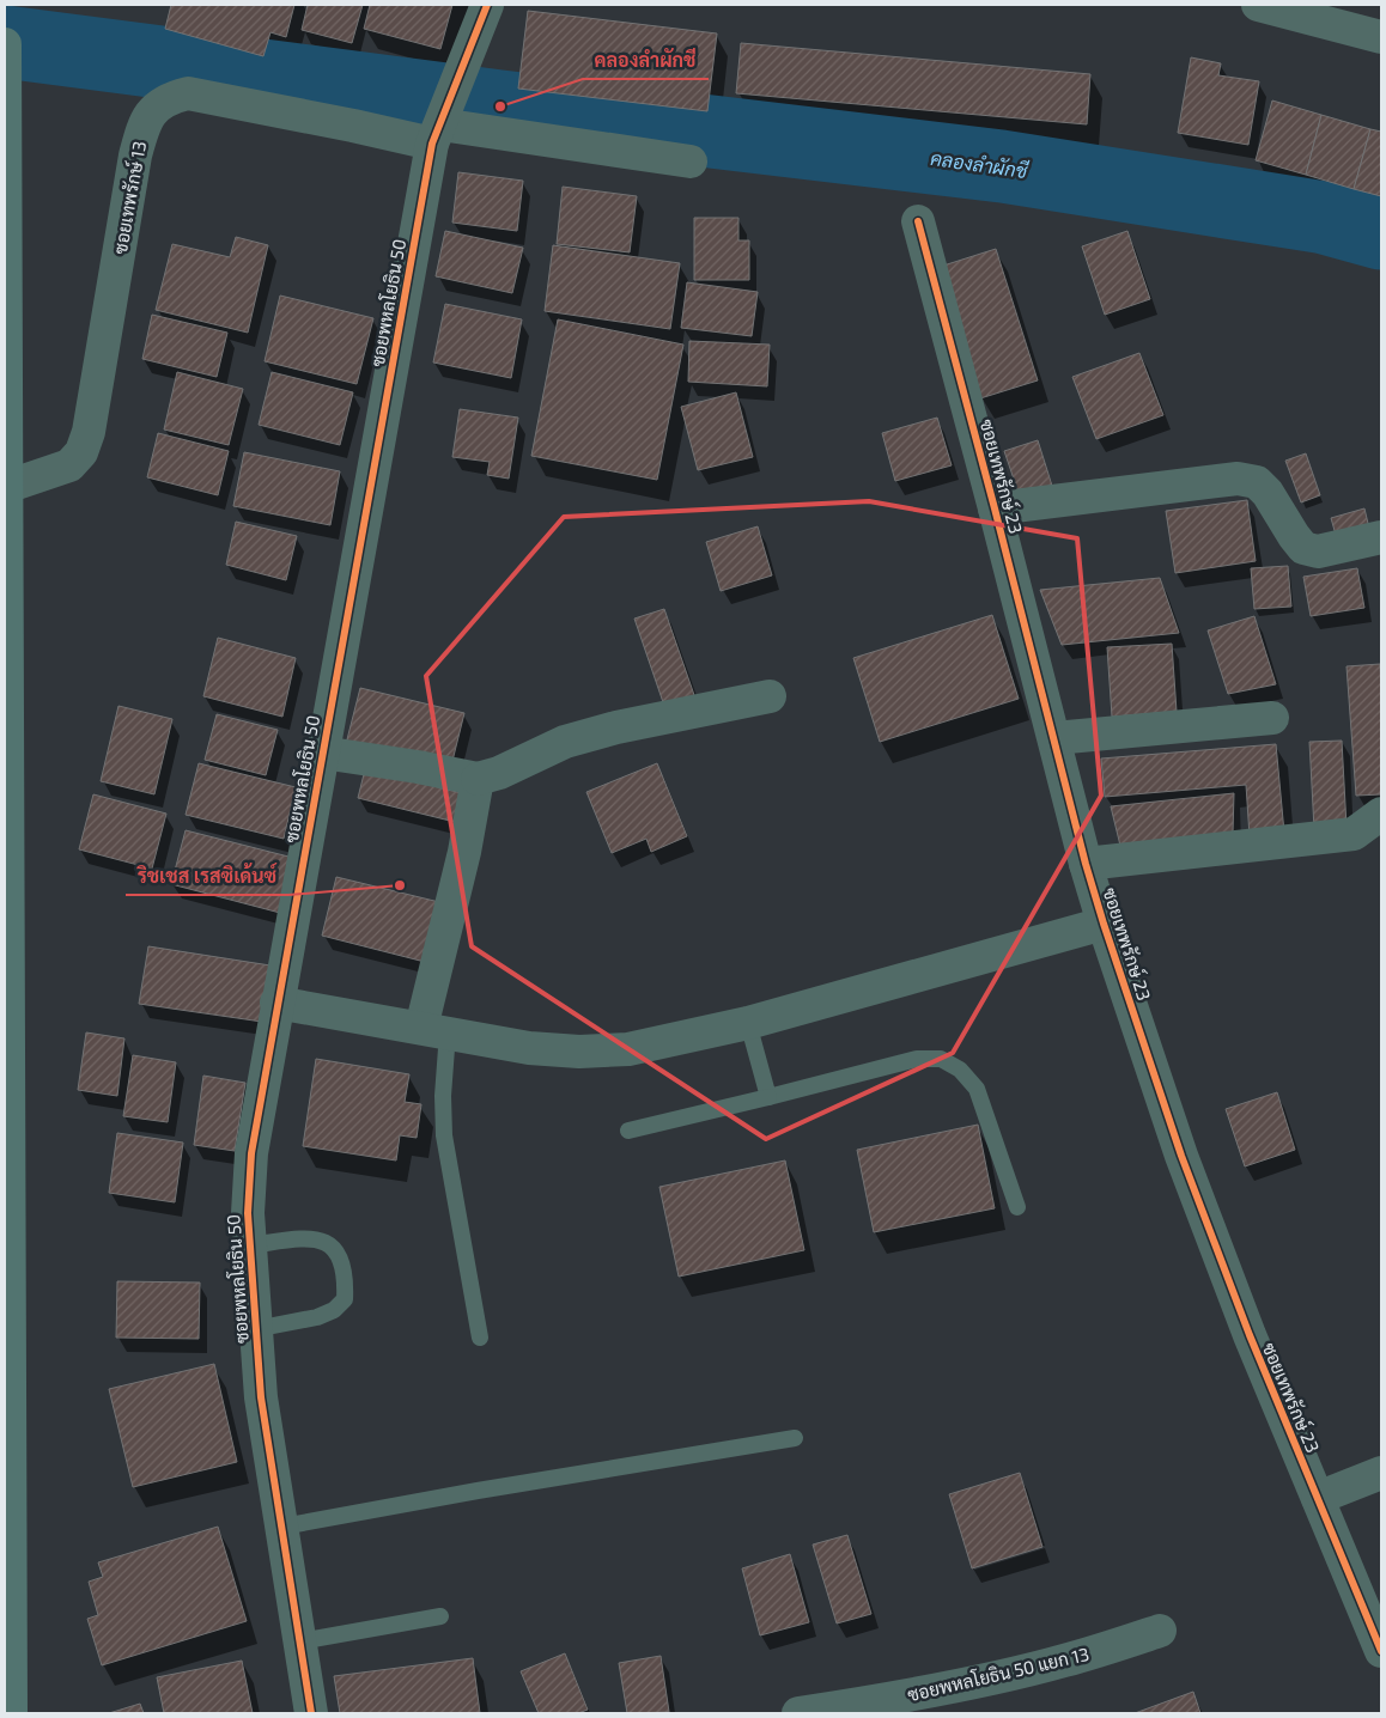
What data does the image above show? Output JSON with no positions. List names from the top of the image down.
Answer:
{
  "streets": {
    "street": [
      "ซอยเทพรักษ์ 13",
      "ซอยพหลโยธิน 50",
      "ซอยเทพรักษ์ 23",
      "ซอยพหลโยธิน 50 แยก 13"
    ]
  },
  "crossings": [
    ["ซอยเทพรักษ์ 13", "ซอยพหลโยธิน 50"]
  ],
  "water": ["คลองลำผักชี"],
  "places": ["คลองลำผักชี", "ริชเชส เรสซิเด้นซ์"]
}
